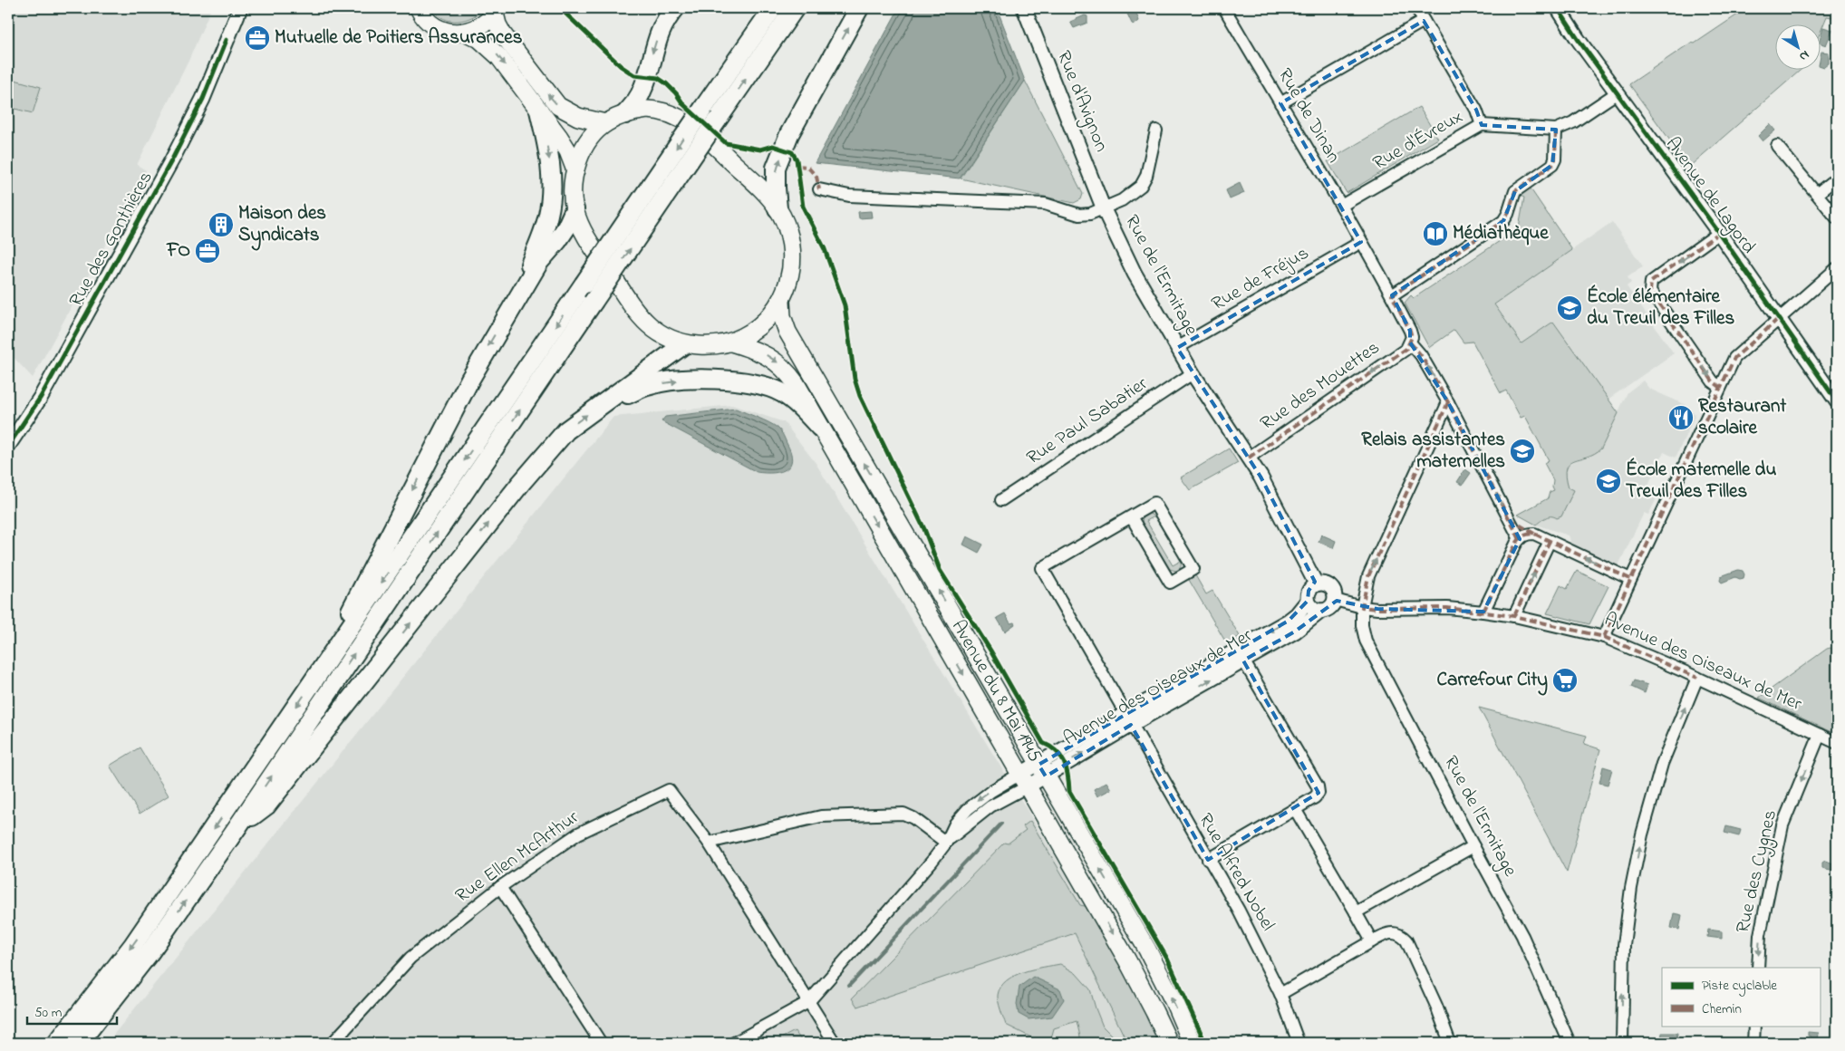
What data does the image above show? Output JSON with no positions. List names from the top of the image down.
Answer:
{
  "streets": {
    "main road": ["Avenue du 8 Mai 1945"],
    "street": [
      "Rue d'Avignon",
      "Rue de Dinan",
      "Rue d'Évreux",
      "Avenue de Lagord",
      "Rue des Gonthières",
      "Rue de l'Ermitage",
      "Rue de Fréjus",
      "Rue des Mouettes",
      "Rue Paul Sabatier",
      "Avenue des Oiseaux de Mer",
      "Rue Ellen McArthur",
      "Rue des Cygnes",
      "Rue Alfred Nobel"
    ]
  },
  "crossings": [
    ["Rue d'Avignon", "Rue de l'Ermitage"],
    ["Rue de Dinan", "Rue d'Évreux"],
    ["Rue de Dinan", "Rue de Fréjus"],
    ["Rue de Dinan", "Rue des Mouettes"],
    ["Rue d'Évreux", "Avenue de Lagord"],
    ["Rue de l'Ermitage", "Rue de Fréjus"],
    ["Rue de l'Ermitage", "Rue des Mouettes"],
    ["Rue de l'Ermitage", "Rue Paul Sabatier"],
    ["Rue de l'Ermitage", "Avenue des Oiseaux de Mer"],
    ["Avenue des Oiseaux de Mer", "Avenue du 8 Mai 1945"],
    ["Avenue des Oiseaux de Mer", "Rue des Cygnes"],
    ["Avenue des Oiseaux de Mer", "Rue Alfred Nobel"]
  ],
  "one_way": ["Rue des Mouettes", "Rue des Cygnes"],
  "places": {
    "office": ["Mutuelle de Poitiers Assurances", "FO"],
    "building": ["Maison des Syndicats"],
    "library": ["Médiathèque"],
    "school or university": ["École élémentaire du Treuil des Filles", "Relais assistantes maternelles", "École maternelle du Treuil des Filles"],
    "restaurant": ["Restaurant scolaire"],
    "supermarket": ["Carrefour City"]
  },
  "legend": ["Piste cyclable", "Chemin"],
  "scale_bar": "50 m",
  "north": "bottom right"
}
